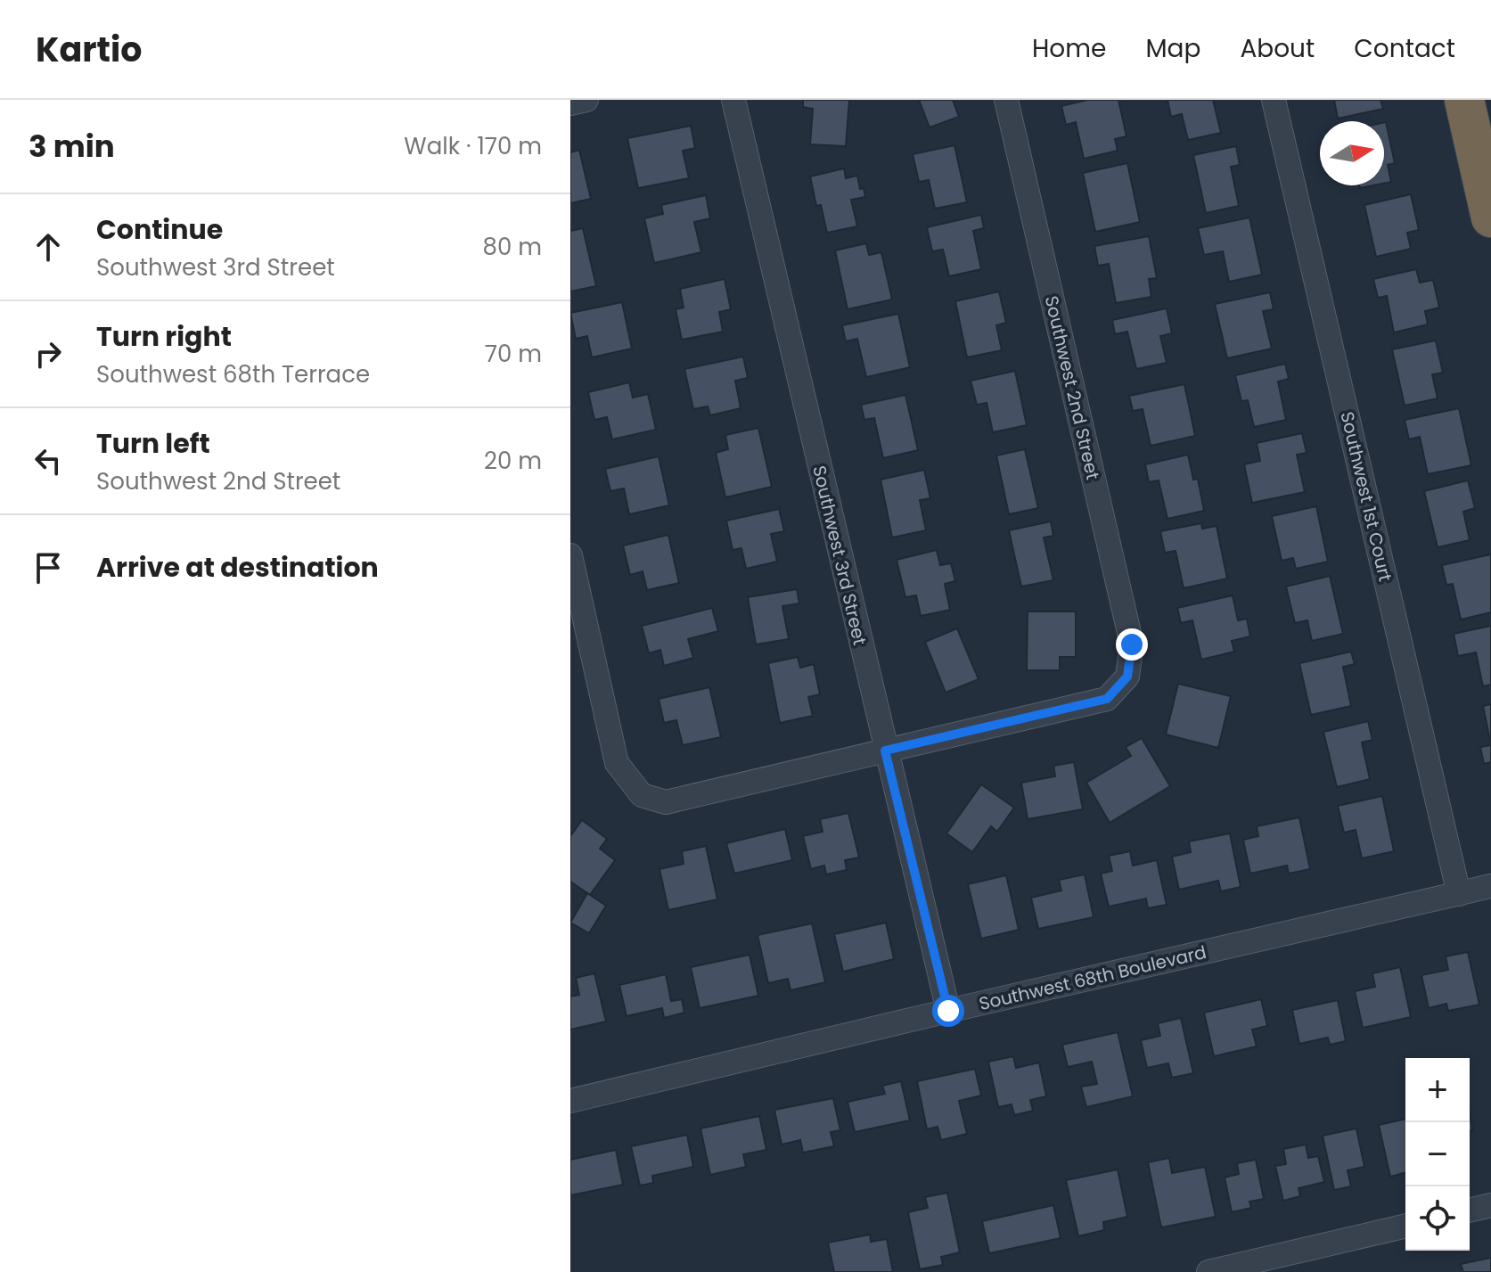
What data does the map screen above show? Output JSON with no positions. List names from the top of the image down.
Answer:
{
  "streets": {
    "street": [
      "Southwest 2nd Street",
      "Southwest 1st Court",
      "Southwest 3rd Street",
      "Southwest 68th Boulevard"
    ]
  },
  "crossings": [
    ["Southwest 2nd Street", "Southwest 3rd Street"],
    ["Southwest 1st Court", "Southwest 68th Boulevard"],
    ["Southwest 3rd Street", "Southwest 68th Boulevard"]
  ],
  "north": "right",
  "page": {
    "header": "Kartio",
    "nav": [
      "Home",
      "Map",
      "About",
      "Contact"
    ],
    "heading": ["3 min", "Walk · 170 m"],
    "list": [
      ["Continue", "Southwest 3rd Street", "80 m"],
      ["Turn right", "Southwest 68th Terrace", "70 m"],
      ["Turn left", "Southwest 2nd Street", "20 m"],
      "Arrive at destination"
    ],
    "map_buttons": ["+", "−"]
  }
}
